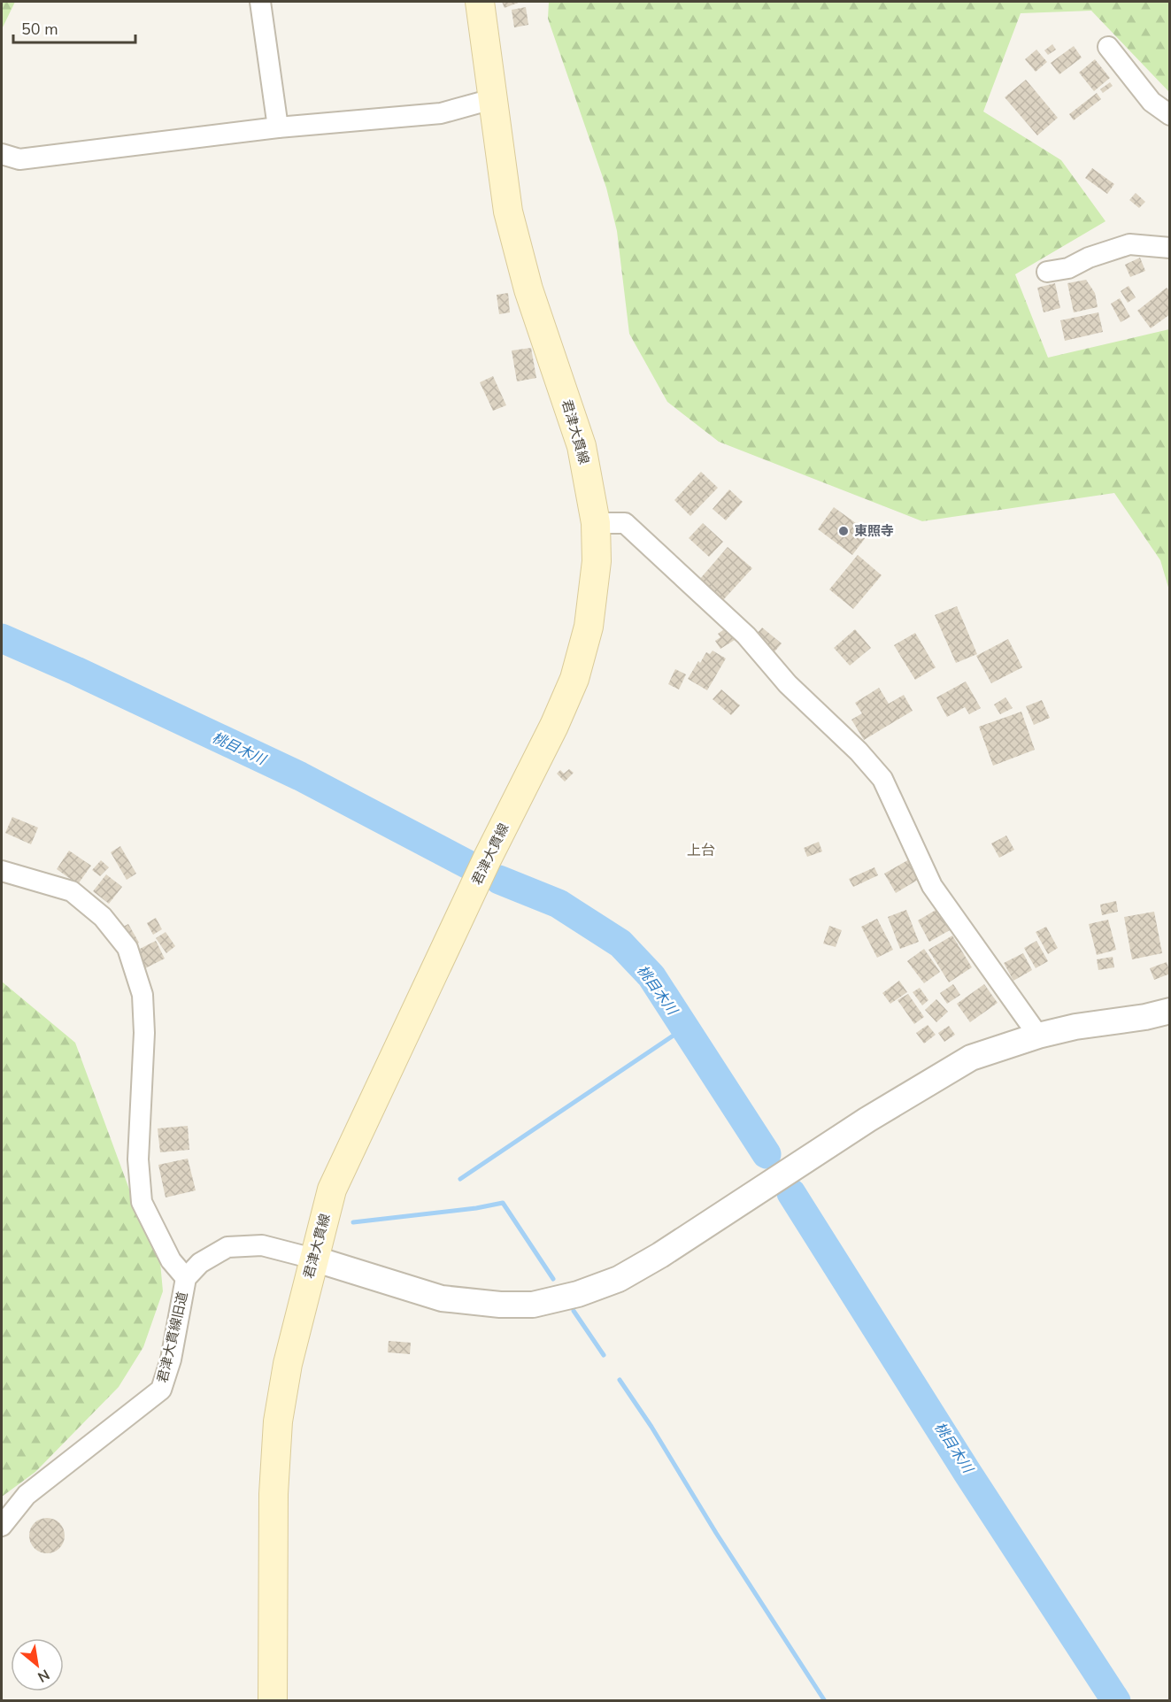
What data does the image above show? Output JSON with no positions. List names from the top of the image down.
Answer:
{
  "streets": {
    "main road": ["君津大貫線"],
    "street": ["君津大貫線旧道"]
  },
  "crossings": [
    ["君津大貫線", "君津大貫線旧道"]
  ],
  "districts": ["上台"],
  "water": ["桃目木川"],
  "places": ["東照寺"],
  "scale_bar": "50 m",
  "north": "bottom right"
}
